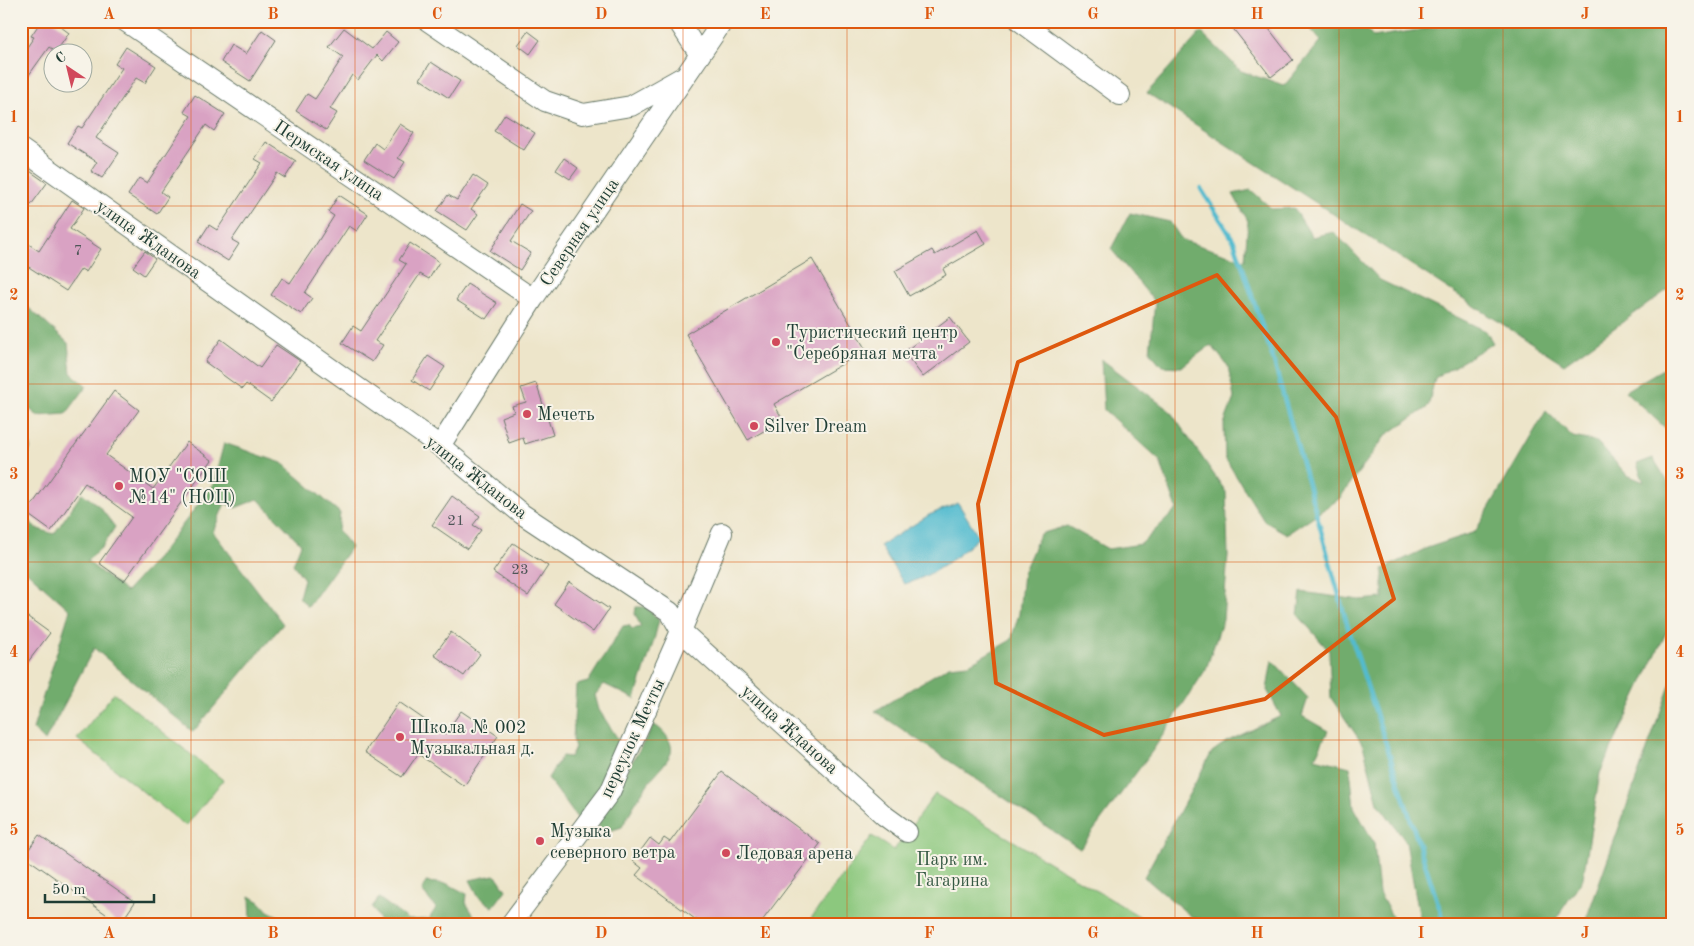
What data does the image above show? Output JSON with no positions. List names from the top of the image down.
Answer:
{
  "streets": {
    "street": [
      "Пермская улица",
      "Северная улица",
      "улица Жданова",
      "переулок Мечты"
    ]
  },
  "crossings": [
    ["Пермская улица", "Северная улица"],
    ["Северная улица", "улица Жданова"],
    ["улица Жданова", "переулок Мечты"]
  ],
  "parks": ["Парк им. Гагарина"],
  "places": [
    "Туристический центр \"Серебряная мечта\"",
    "Мечеть",
    "Silver Dream",
    "МОУ \"СОШ №14\" (НОЦ)",
    "Школа № 002 Музыкальная д.",
    "Музыка северного ветра",
    "Ледовая арена"
  ],
  "house_numbers": ["7", "21", "23"],
  "scale_bar": "50 m",
  "north": "top left",
  "grid": {
    "columns": [
      "A",
      "B",
      "C",
      "D",
      "E",
      "F",
      "G",
      "H",
      "I",
      "J"
    ],
    "rows": [
      "1",
      "2",
      "3",
      "4",
      "5"
    ]
  }
}
